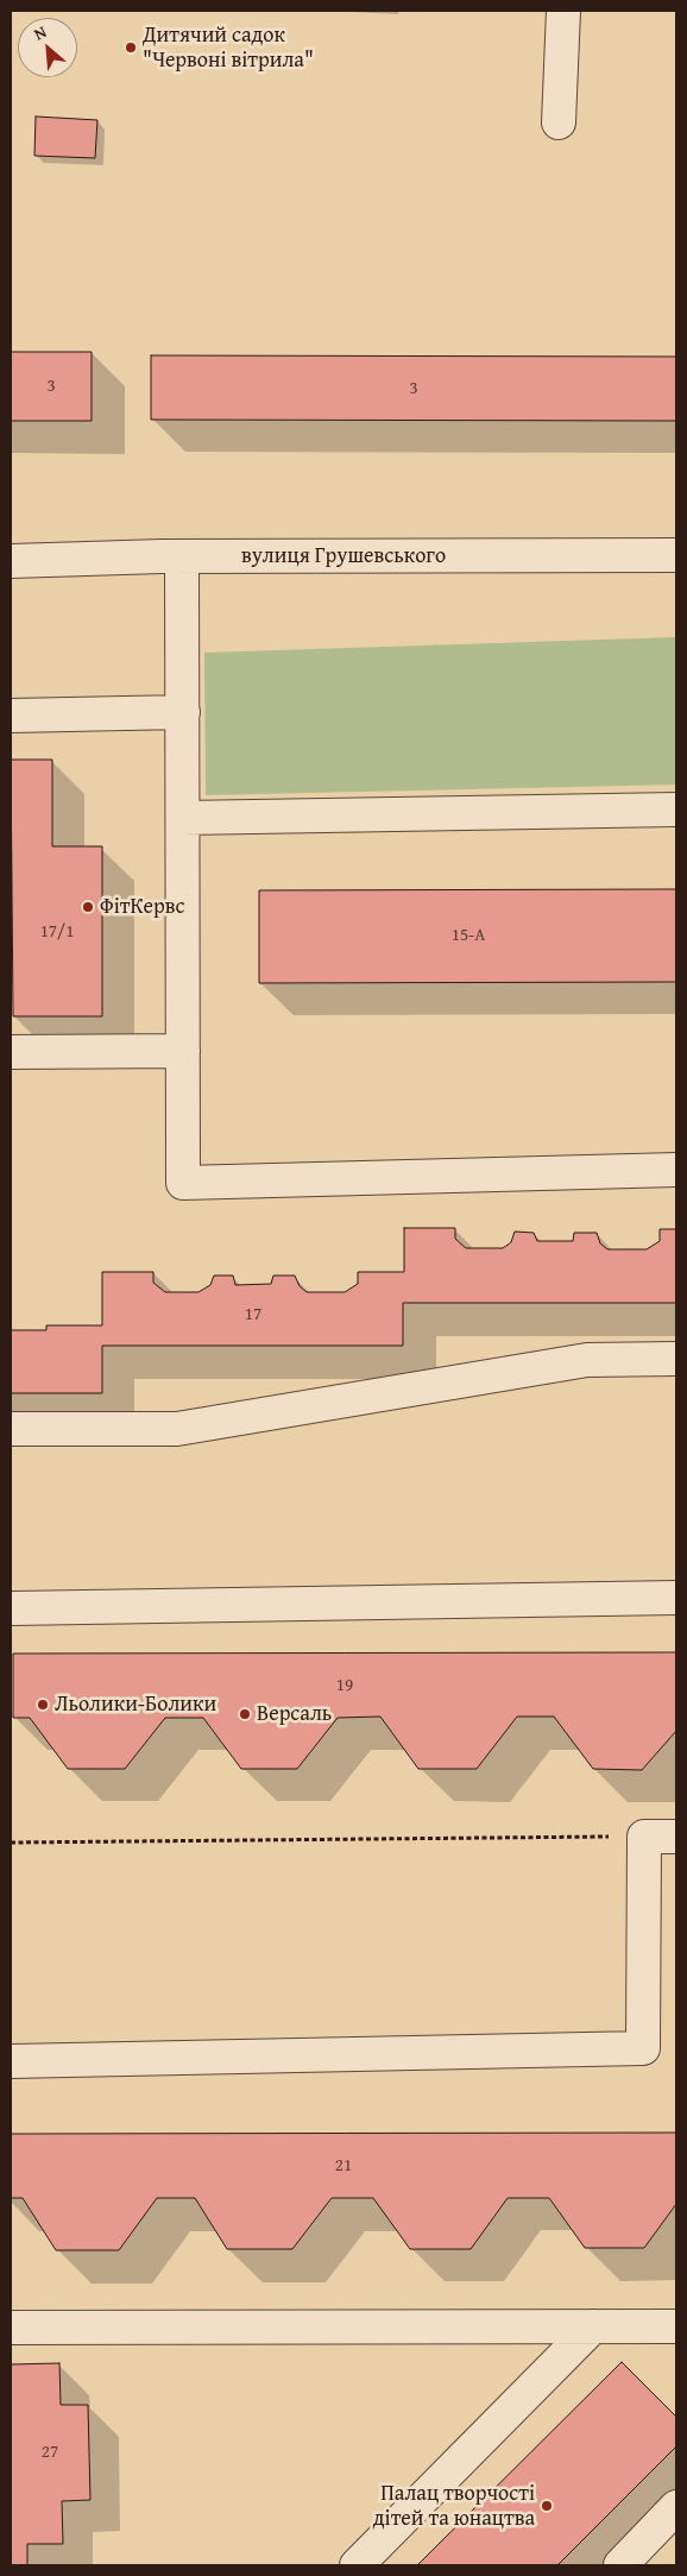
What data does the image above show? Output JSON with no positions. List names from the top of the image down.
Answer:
{
  "streets": {
    "street": ["вулиця Грушевського"]
  },
  "places": [
    "Дитячий садок \"Червоні вітрила\"",
    "ФітКервс",
    "Льолики-Болики",
    "Версаль",
    "Палац творчості дітей та юнацтва"
  ],
  "house_numbers": [
    "3",
    "3",
    "17/1",
    "15-А",
    "17",
    "19",
    "21",
    "27"
  ],
  "north": "top left"
}
